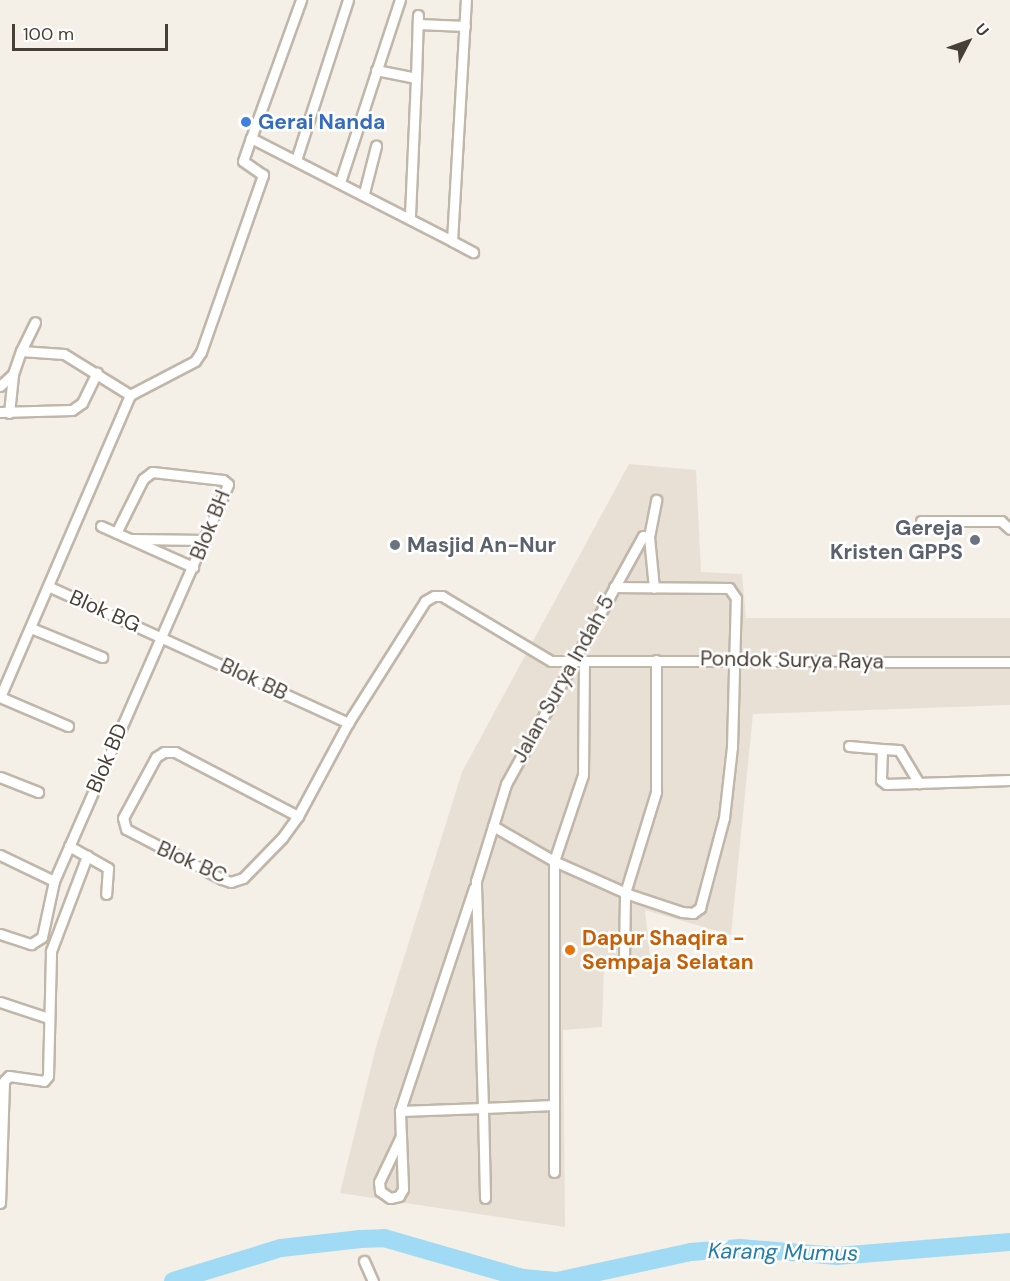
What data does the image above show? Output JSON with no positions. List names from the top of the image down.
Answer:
{
  "streets": {
    "street": [
      "Blok BH",
      "Blok BG",
      "Pondok Surya Raya",
      "Blok BB",
      "Jalan Surya Indah 5",
      "Blok BD",
      "Blok BC"
    ]
  },
  "crossings": [
    ["Blok BH", "Blok BG"],
    ["Blok BH", "Blok BB"],
    ["Blok BH", "Blok BD"],
    ["Blok BG", "Blok BB"],
    ["Blok BG", "Blok BD"],
    ["Pondok Surya Raya", "Blok BB"],
    ["Pondok Surya Raya", "Jalan Surya Indah 5"],
    ["Pondok Surya Raya", "Blok BC"],
    ["Blok BB", "Blok BD"],
    ["Blok BB", "Blok BC"]
  ],
  "water": ["Karang Mumus"],
  "places": [
    "Gerai Nanda",
    "Gereja Kristen GPPS",
    "Masjid An-Nur",
    "Dapur Shaqira - Sempaja Selatan"
  ],
  "scale_bar": "100 m",
  "north": "top right"
}
